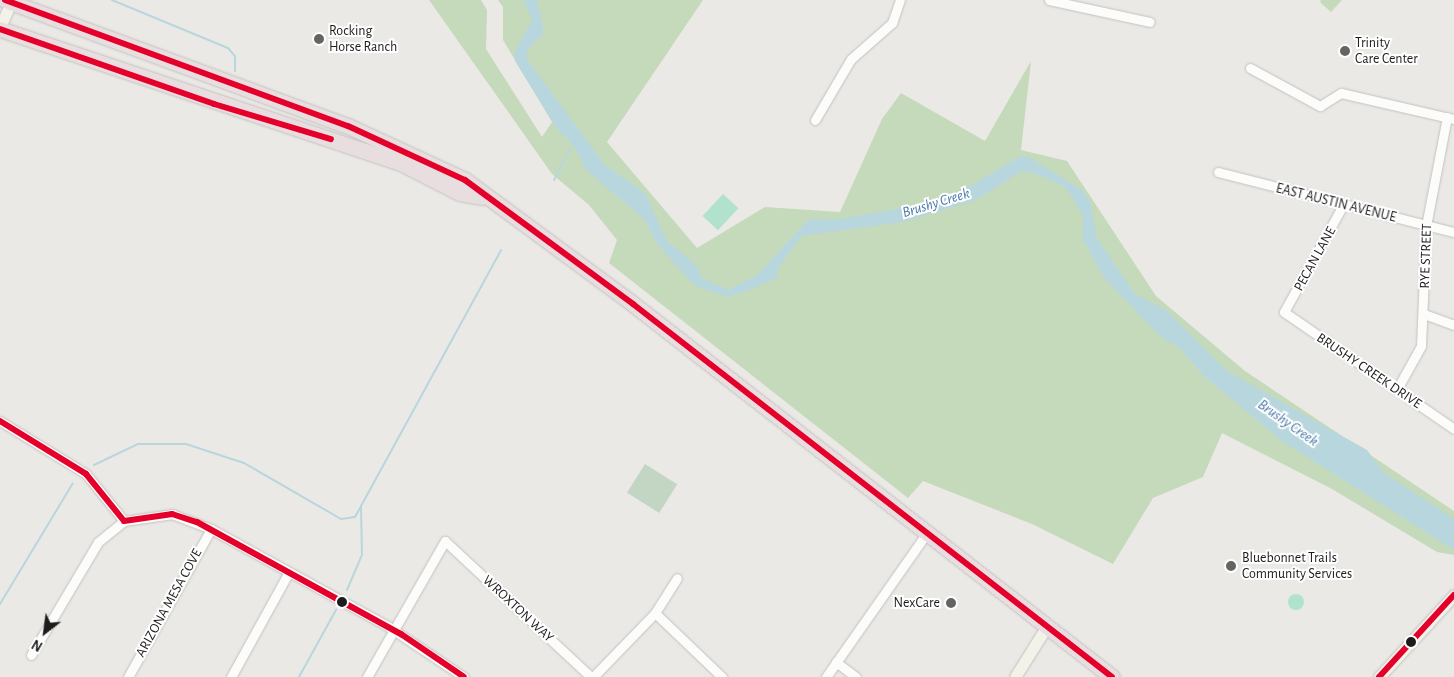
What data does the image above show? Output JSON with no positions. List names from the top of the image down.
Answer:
{
  "streets": {
    "street": [
      "EAST AUSTIN AVENUE",
      "RYE STREET",
      "PECAN LANE",
      "BRUSHY CREEK DRIVE",
      "ARIZONA MESA COVE",
      "WROXTON WAY"
    ]
  },
  "crossings": [
    ["EAST AUSTIN AVENUE", "RYE STREET"],
    ["EAST AUSTIN AVENUE", "PECAN LANE"],
    ["RYE STREET", "BRUSHY CREEK DRIVE"],
    ["PECAN LANE", "BRUSHY CREEK DRIVE"]
  ],
  "water": ["Brushy Creek"],
  "places": [
    "Rocking Horse Ranch",
    "Trinity Care Center",
    "Bluebonnet Trails Community Services",
    "NexCare"
  ],
  "north": "bottom left"
}
